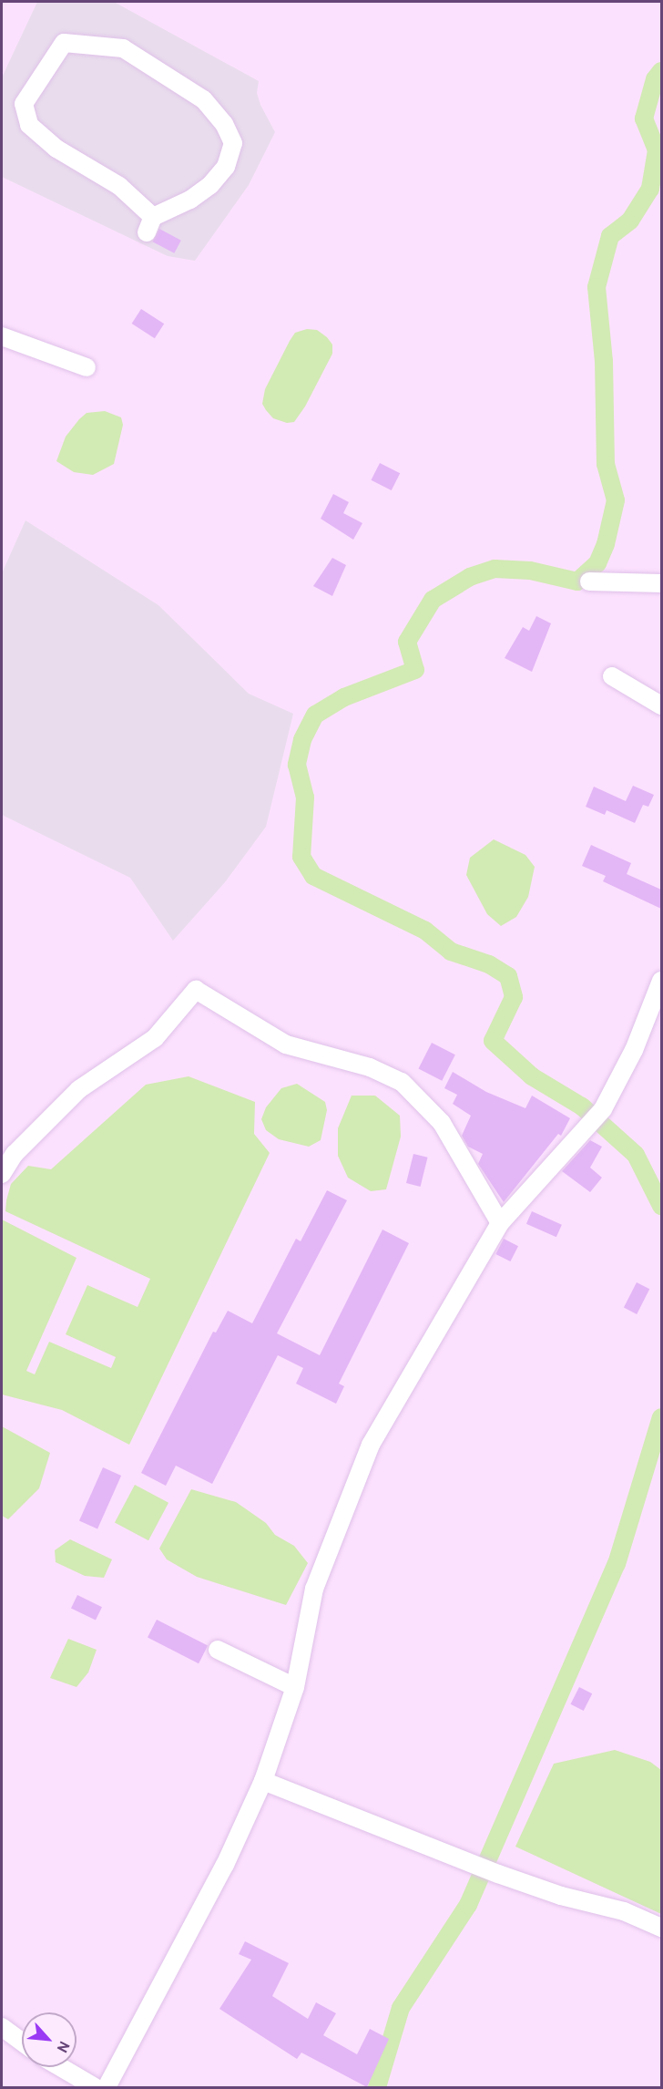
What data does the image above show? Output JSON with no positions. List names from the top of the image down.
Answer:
{
  "north": "bottom right"
}
